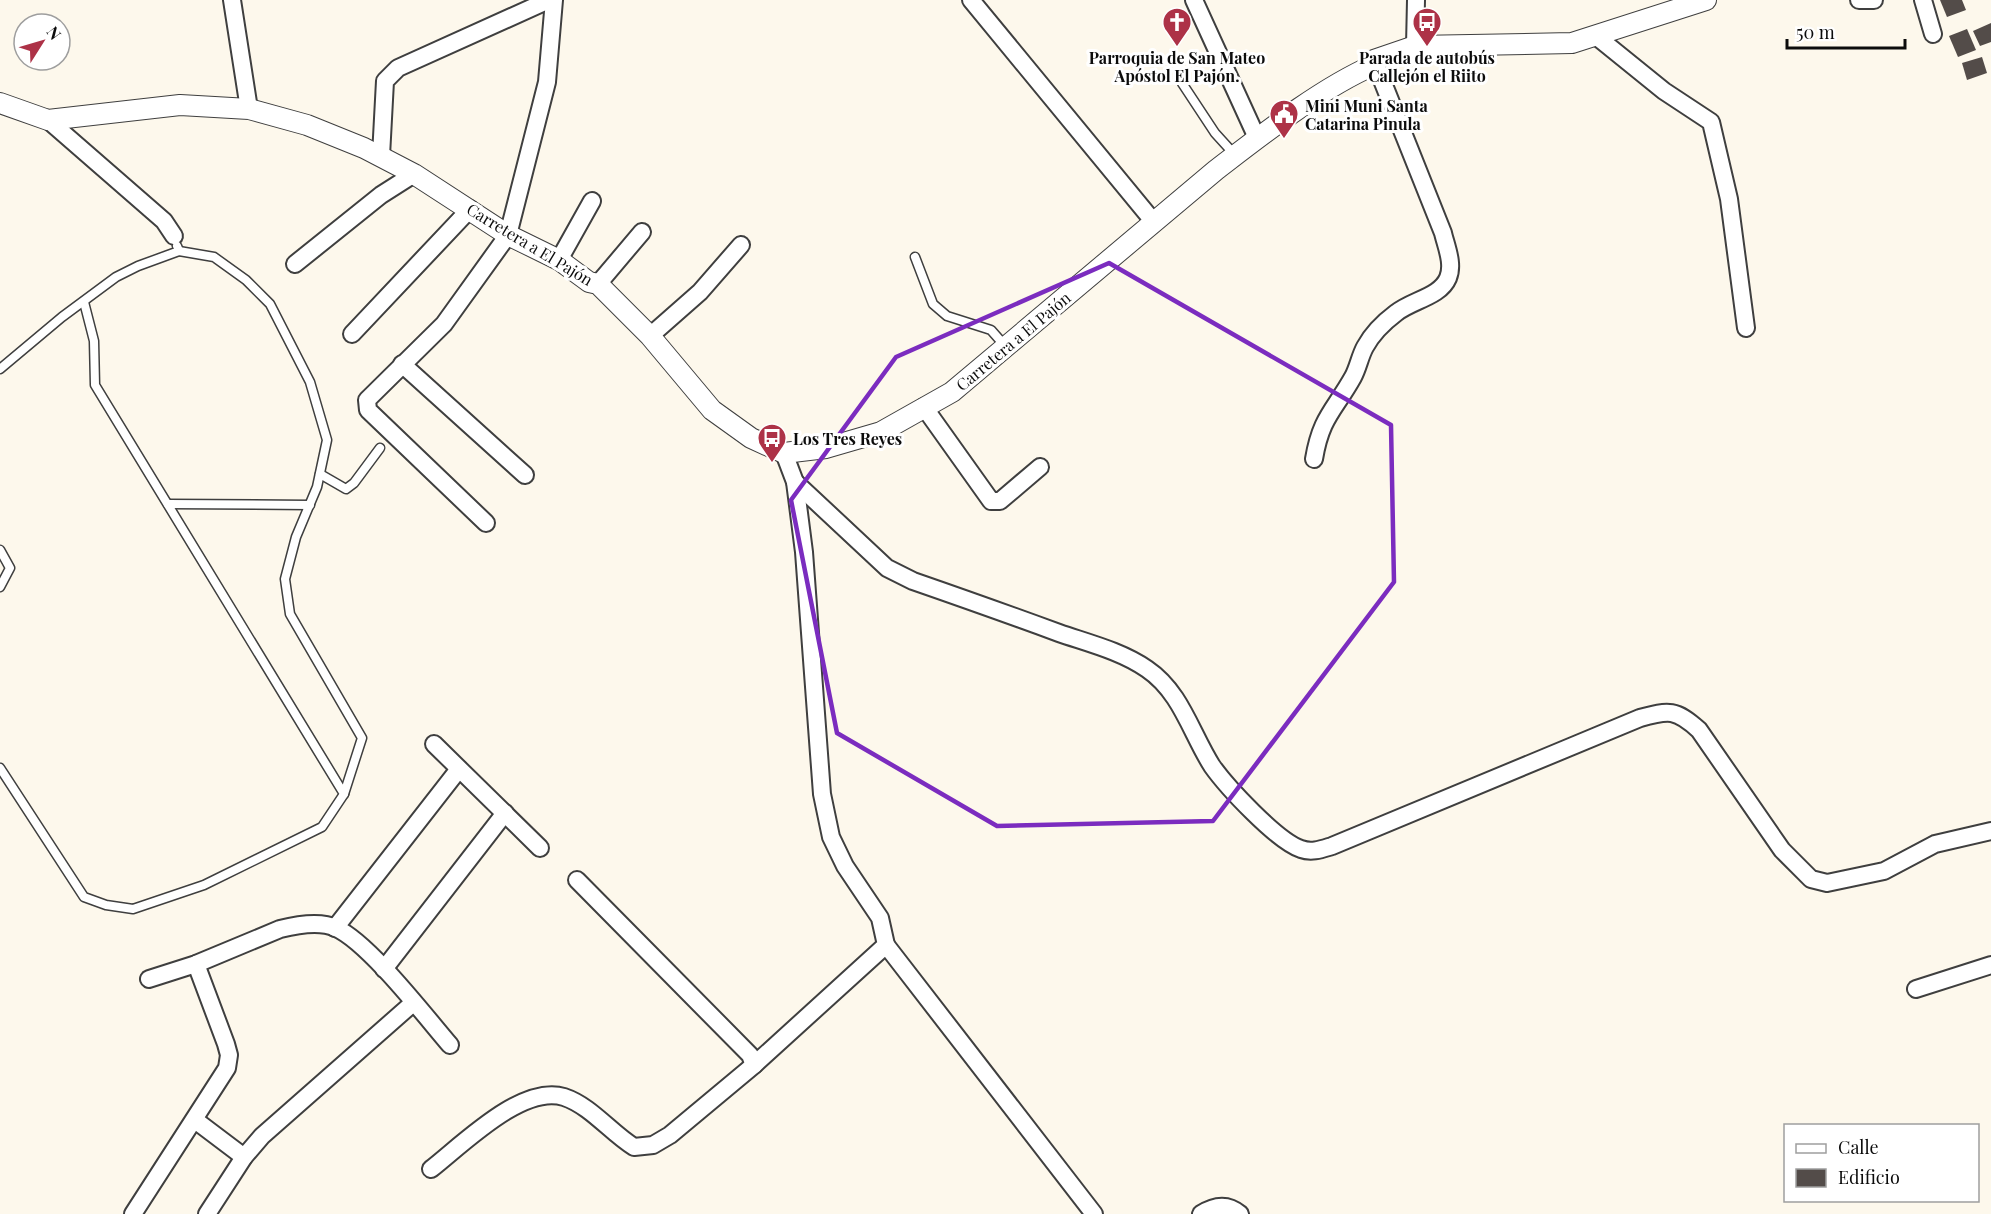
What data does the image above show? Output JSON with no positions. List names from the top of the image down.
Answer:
{
  "streets": {
    "street": ["Carretera a El Pajón"]
  },
  "places": {
    "church": ["Parroquia de San Mateo Apóstol El Pajón."],
    "bus stop": ["Parada de autobús Callejón el Riito", "Los Tres Reyes"],
    "public building": ["Mini Muni Santa Catarina Pinula"]
  },
  "legend": ["Calle", "Edificio"],
  "scale_bar": "50 m",
  "north": "top right"
}
